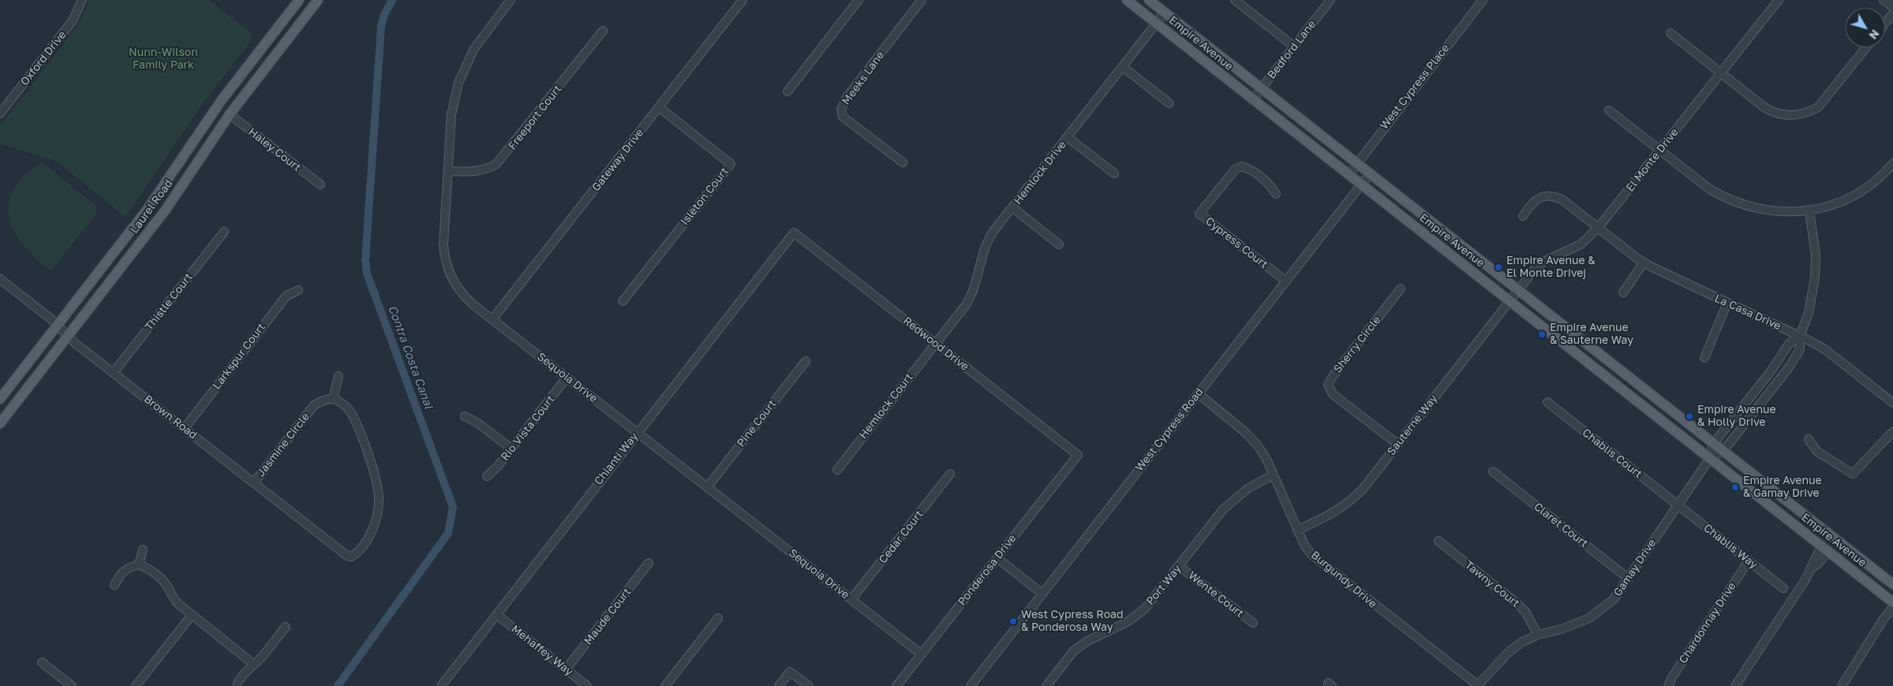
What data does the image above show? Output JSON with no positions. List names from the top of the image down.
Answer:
{
  "streets": {
    "main road": ["Empire Avenue", "Laurel Road"],
    "street": [
      "Bedford Lane",
      "Oxford Drive",
      "Meeks Lane",
      "West Cypress Place",
      "Freeport Court",
      "Haley Court",
      "Gateway Drive",
      "El Monte Drive",
      "Hemlock Drive",
      "Isleton Court",
      "Cypress Court",
      "Thistle Court",
      "La Casa Drive",
      "Redwood Drive",
      "Sherry Circle",
      "Larkspur Court",
      "Sequoia Drive",
      "Hemlock Court",
      "Brown Road",
      "Pine Court",
      "Sauterne Way",
      "Rio Vista Court",
      "West Cypress Road",
      "Jasmine Circle",
      "Chablis Court",
      "Chianti Way",
      "Claret Court",
      "Cedar Court",
      "Chablis Way",
      "Gamay Drive",
      "Ponderosa Drive",
      "Burgundy Drive",
      "Tawny Court",
      "Port Way",
      "Wente Court",
      "Maude Court",
      "Chardonnay Drive",
      "Mehaffey Way"
    ]
  },
  "crossings": [
    ["Empire Avenue", "Bedford Lane"],
    ["Empire Avenue", "West Cypress Place"],
    ["Empire Avenue", "El Monte Drive"],
    ["Empire Avenue", "Hemlock Drive"],
    ["Empire Avenue", "Sauterne Way"],
    ["Empire Avenue", "West Cypress Road"],
    ["Empire Avenue", "Gamay Drive"],
    ["Freeport Court", "Sequoia Drive"],
    ["Haley Court", "Laurel Road"],
    ["Gateway Drive", "Isleton Court"],
    ["Gateway Drive", "Sequoia Drive"],
    ["El Monte Drive", "La Casa Drive"],
    ["El Monte Drive", "Sauterne Way"],
    ["Hemlock Drive", "Redwood Drive"],
    ["Hemlock Drive", "Hemlock Court"],
    ["Laurel Road", "Brown Road"],
    ["Cypress Court", "West Cypress Road"],
    ["Thistle Court", "Brown Road"],
    ["Redwood Drive", "Hemlock Court"],
    ["Redwood Drive", "Chianti Way"],
    ["Redwood Drive", "Ponderosa Drive"],
    ["Sherry Circle", "Sauterne Way"],
    ["Larkspur Court", "Brown Road"],
    ["Sequoia Drive", "Pine Court"],
    ["Sequoia Drive", "Rio Vista Court"],
    ["Sequoia Drive", "Chianti Way"],
    ["Sequoia Drive", "Cedar Court"],
    ["Sequoia Drive", "Ponderosa Drive"],
    ["Brown Road", "Jasmine Circle"],
    ["Sauterne Way", "Burgundy Drive"],
    ["West Cypress Road", "Burgundy Drive"],
    ["Chablis Court", "Chablis Way"],
    ["Chablis Court", "Gamay Drive"],
    ["Chianti Way", "Mehaffey Way"],
    ["Claret Court", "Gamay Drive"],
    ["Chablis Way", "Gamay Drive"],
    ["Chablis Way", "Chardonnay Drive"],
    ["Gamay Drive", "Burgundy Drive"],
    ["Gamay Drive", "Tawny Court"],
    ["Burgundy Drive", "Port Way"],
    ["Port Way", "Wente Court"],
    ["Maude Court", "Mehaffey Way"]
  ],
  "water": ["Contra Costa Canal"],
  "parks": ["Nunn-Wilson Family Park"],
  "places": [
    "Empire Avenue & El Monte Drivej",
    "Empire Avenue & Sauterne Way",
    "Empire Avenue & Holly Drive",
    "Empire Avenue & Gamay Drive",
    "West Cypress Road & Ponderosa Way"
  ],
  "north": "bottom right"
}
